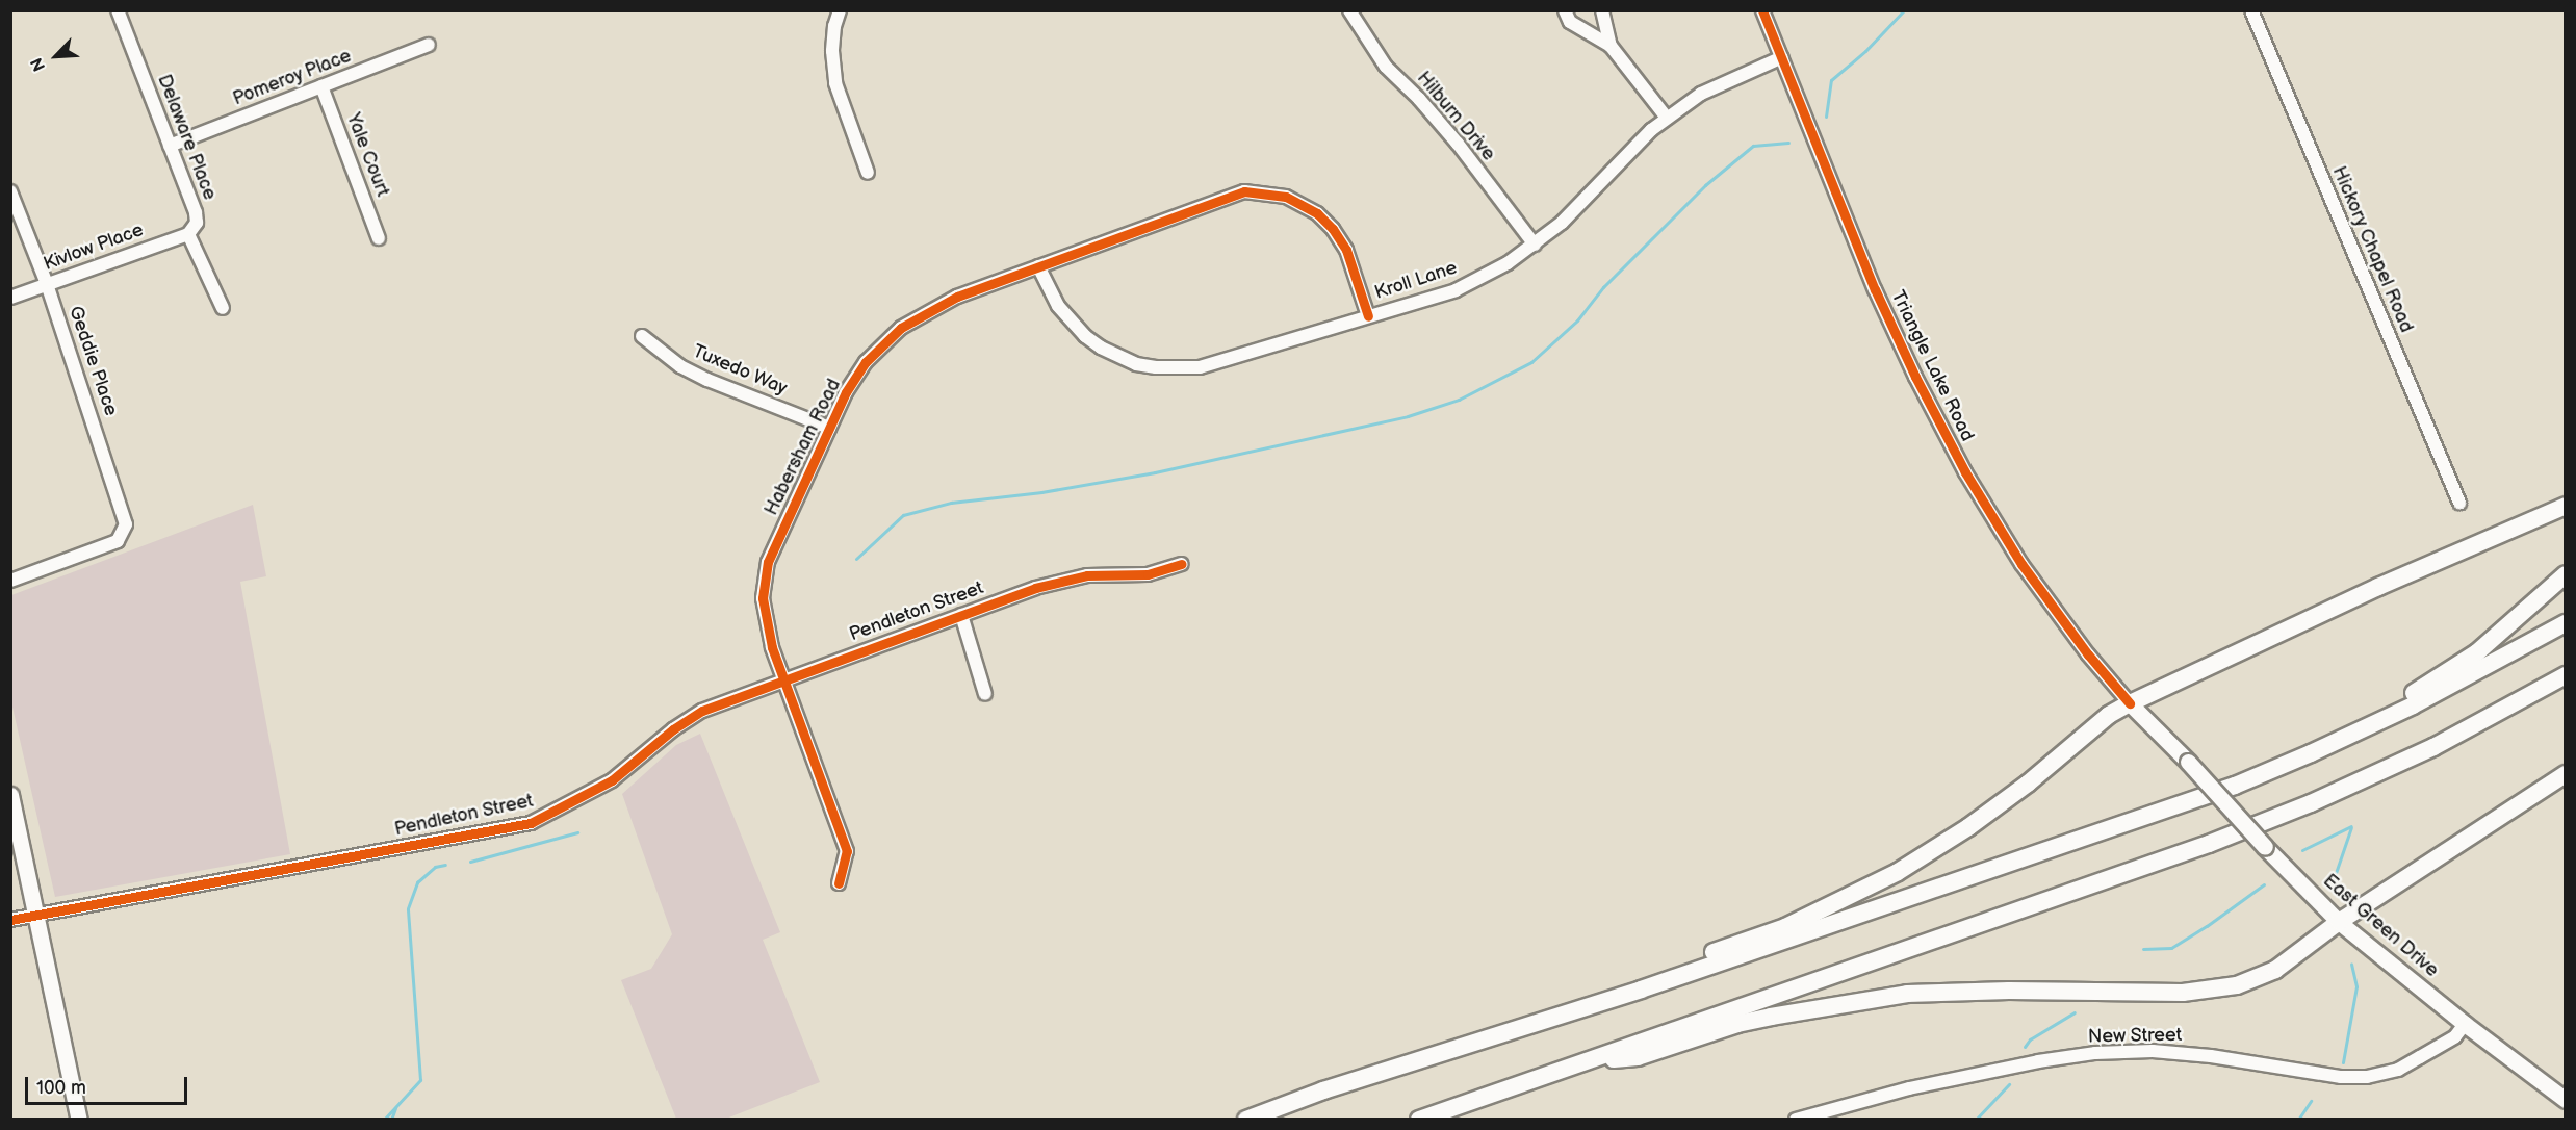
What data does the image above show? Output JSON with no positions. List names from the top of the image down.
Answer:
{
  "streets": {
    "main road": ["Triangle Lake Road", "East Green Drive"],
    "street": [
      "Pomeroy Place",
      "Hilburn Drive",
      "Delaware Place",
      "Yale Court",
      "Kivlow Place",
      "Hickory Chapel Road",
      "Kroll Lane",
      "Geddie Place",
      "Tuxedo Way",
      "Habersham Road",
      "Pendleton Street",
      "New Street"
    ]
  },
  "crossings": [
    ["Pomeroy Place", "Delaware Place"],
    ["Pomeroy Place", "Yale Court"],
    ["Hilburn Drive", "Kroll Lane"],
    ["Delaware Place", "Kivlow Place"],
    ["Kivlow Place", "Geddie Place"],
    ["Kroll Lane", "Triangle Lake Road"],
    ["Kroll Lane", "Habersham Road"],
    ["Triangle Lake Road", "East Green Drive"],
    ["Tuxedo Way", "Habersham Road"],
    ["Habersham Road", "Pendleton Street"],
    ["East Green Drive", "New Street"]
  ],
  "scale_bar": "100 m",
  "north": "bottom left"
}
